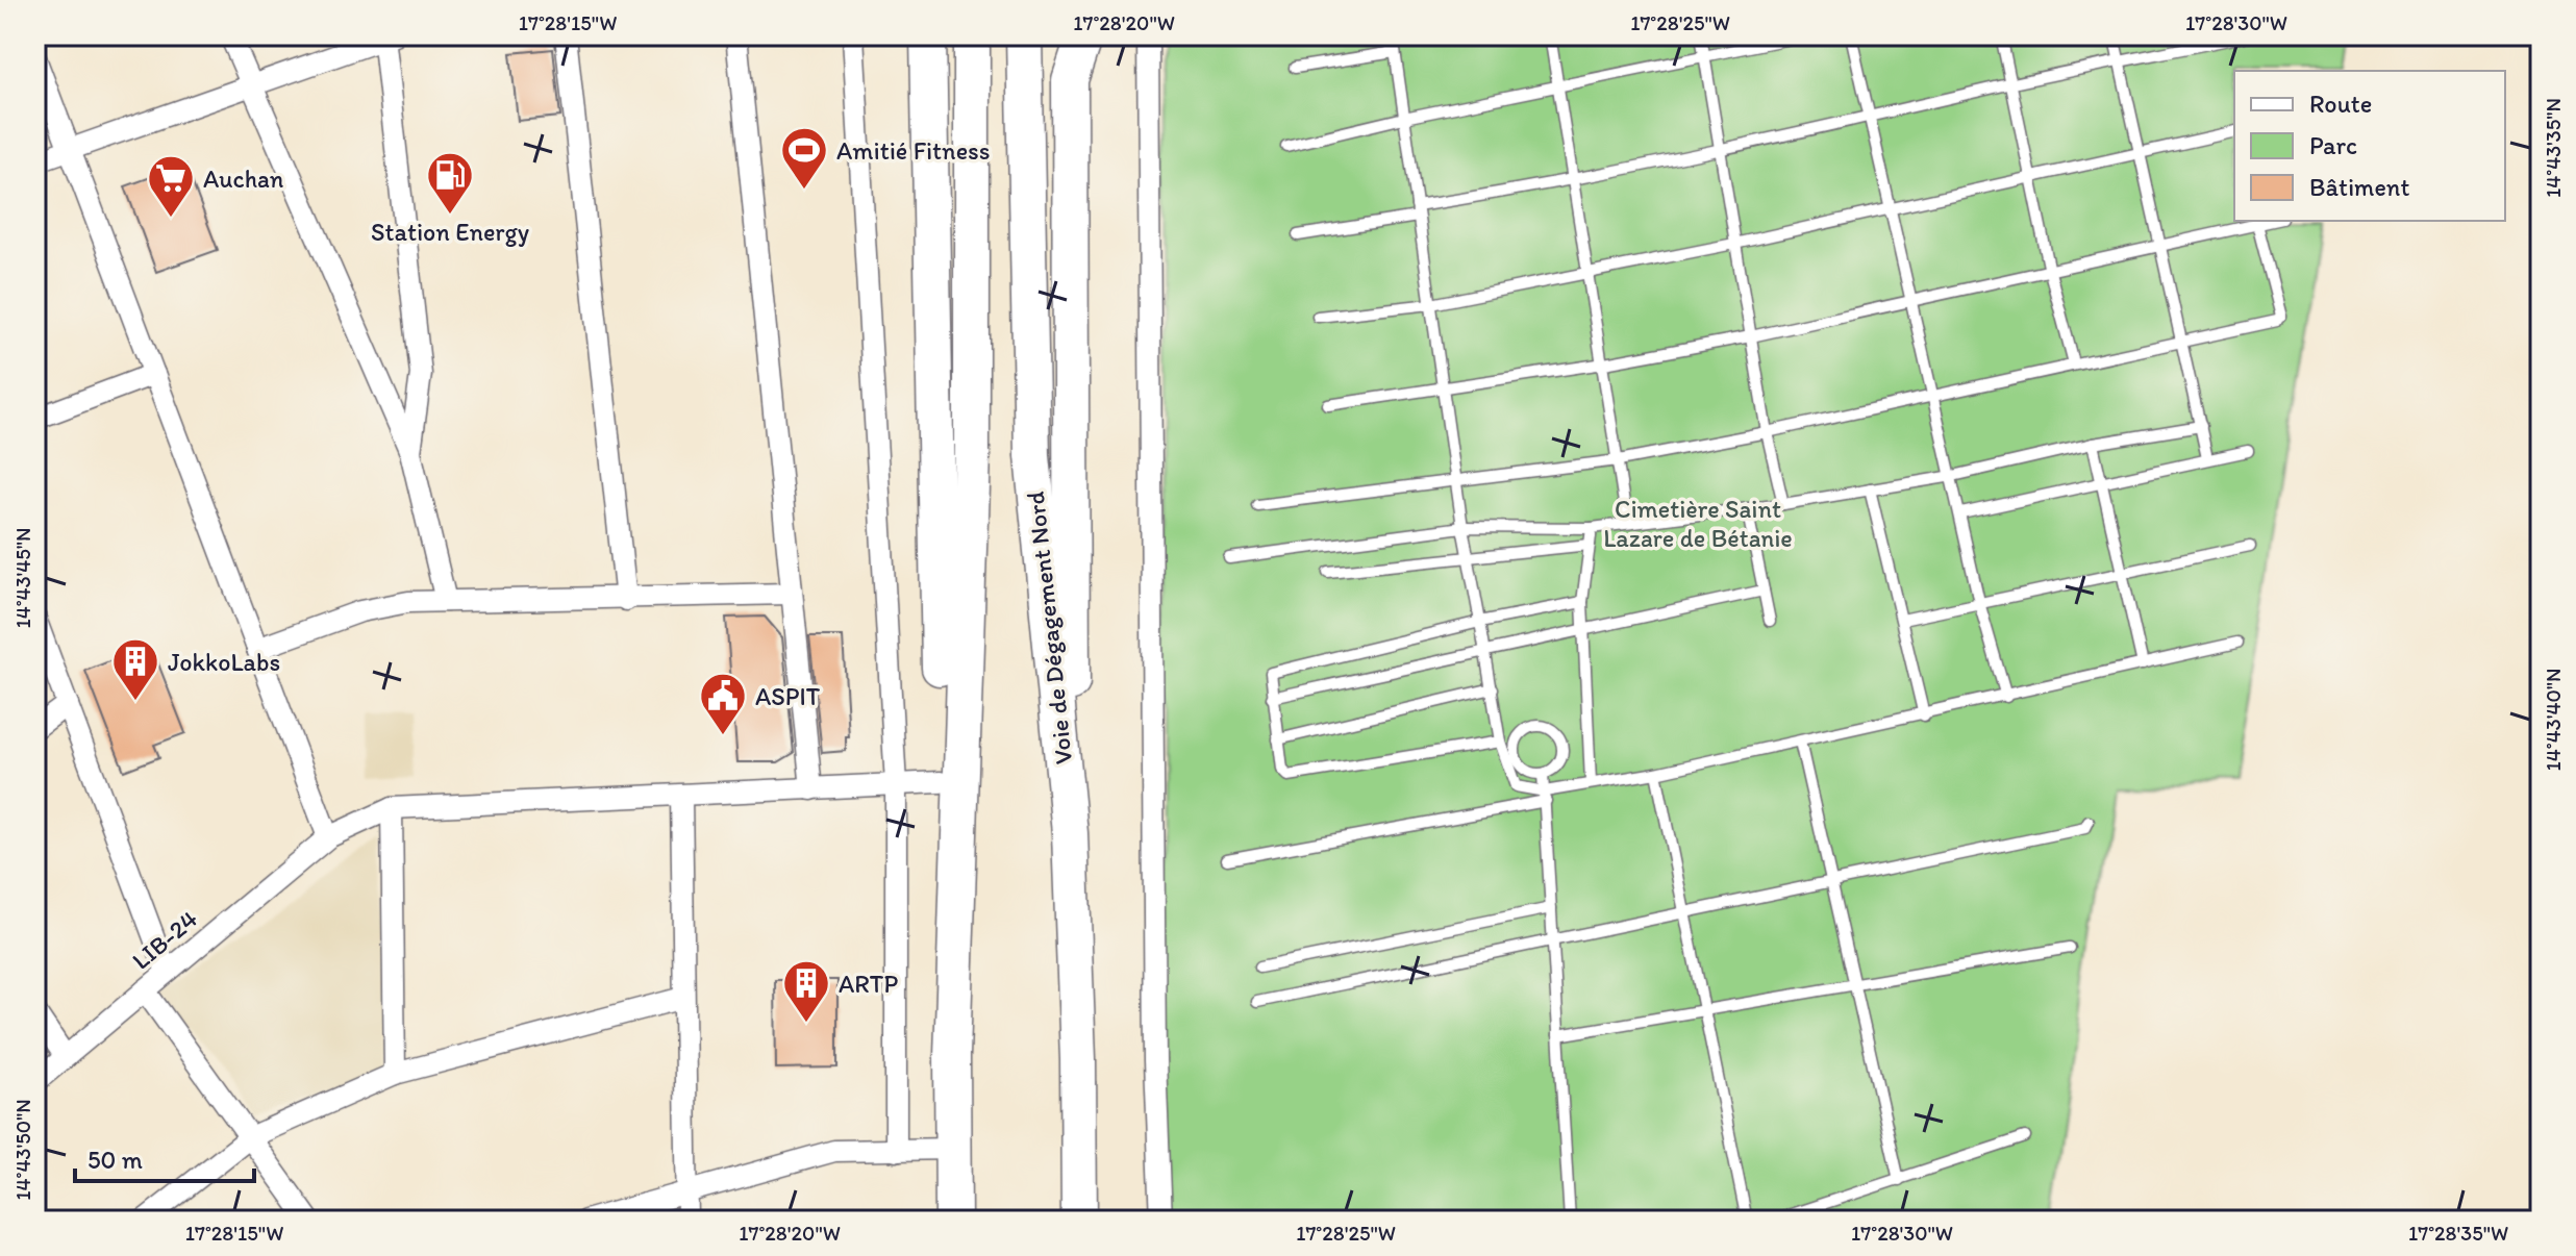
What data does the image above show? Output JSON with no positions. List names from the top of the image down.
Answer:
{
  "streets": {
    "highway": ["Voie de Dégagement Nord"],
    "street": ["LIB-24"]
  },
  "parks": ["Cimetière Saint Lazare de Bétanie"],
  "places": {
    "sports": ["Amitié Fitness"],
    "fuel station": ["Station Energy"],
    "supermarket": ["Auchan"],
    "building": ["JokkoLabs", "ARTP"],
    "public building": ["ASPIT"]
  },
  "legend": ["Route", "Parc", "Bâtiment"],
  "scale_bar": "50 m",
  "coordinates": [
    "17°28'15\"W",
    "17°28'20\"W",
    "17°28'25\"W",
    "17°28'30\"W",
    "14°43'35\"N",
    "14°43'45\"N",
    "14°43'40\"N",
    "14°43'50\"N",
    "17°28'35\"W"
  ]
}
